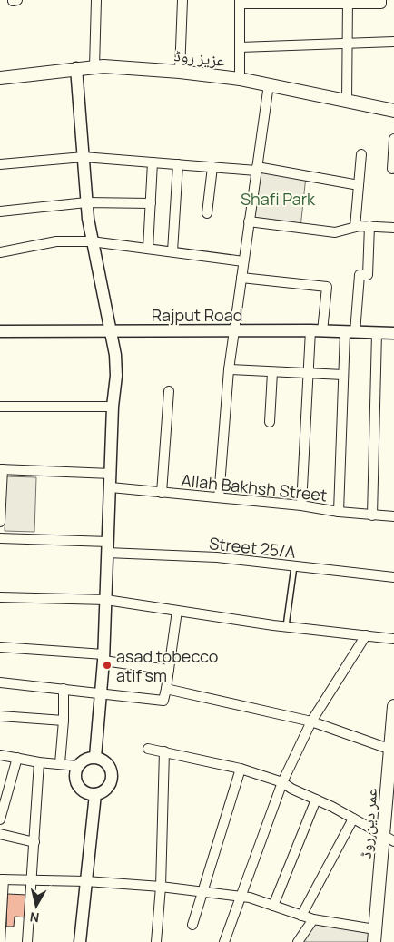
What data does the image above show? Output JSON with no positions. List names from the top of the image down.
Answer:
{
  "streets": {
    "main road": ["عزیز روڈ", "عمر دین روڈ"],
    "street": ["Rajput Road", "Allah Bakhsh Street", "Street 25/A"]
  },
  "parks": ["Shafi Park"],
  "places": ["asad tobecco atif sm"],
  "north": "bottom"
}
